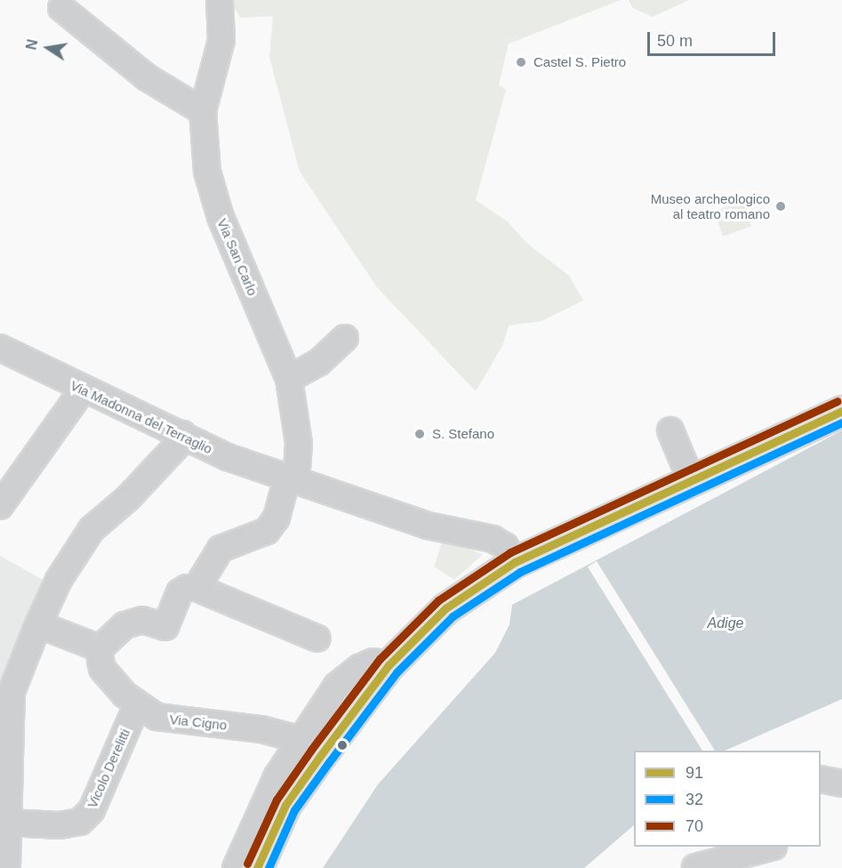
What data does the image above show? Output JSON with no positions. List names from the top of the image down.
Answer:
{
  "streets": {
    "street": [
      "Via San Carlo",
      "Via Madonna del Terraglio",
      "Via Cigno",
      "Vicolo Derelitti"
    ]
  },
  "crossings": [
    ["Via San Carlo", "Via Madonna del Terraglio"],
    ["Via Cigno", "Vicolo Derelitti"]
  ],
  "water": ["Adige"],
  "places": ["Castel S. Pietro", "Museo archeologico al teatro romano", "S. Stefano"],
  "lines": ["transit line 70", "transit line 91", "transit line 32"],
  "legend": ["91", "32", "70"],
  "scale_bar": "50 m",
  "north": "left"
}
